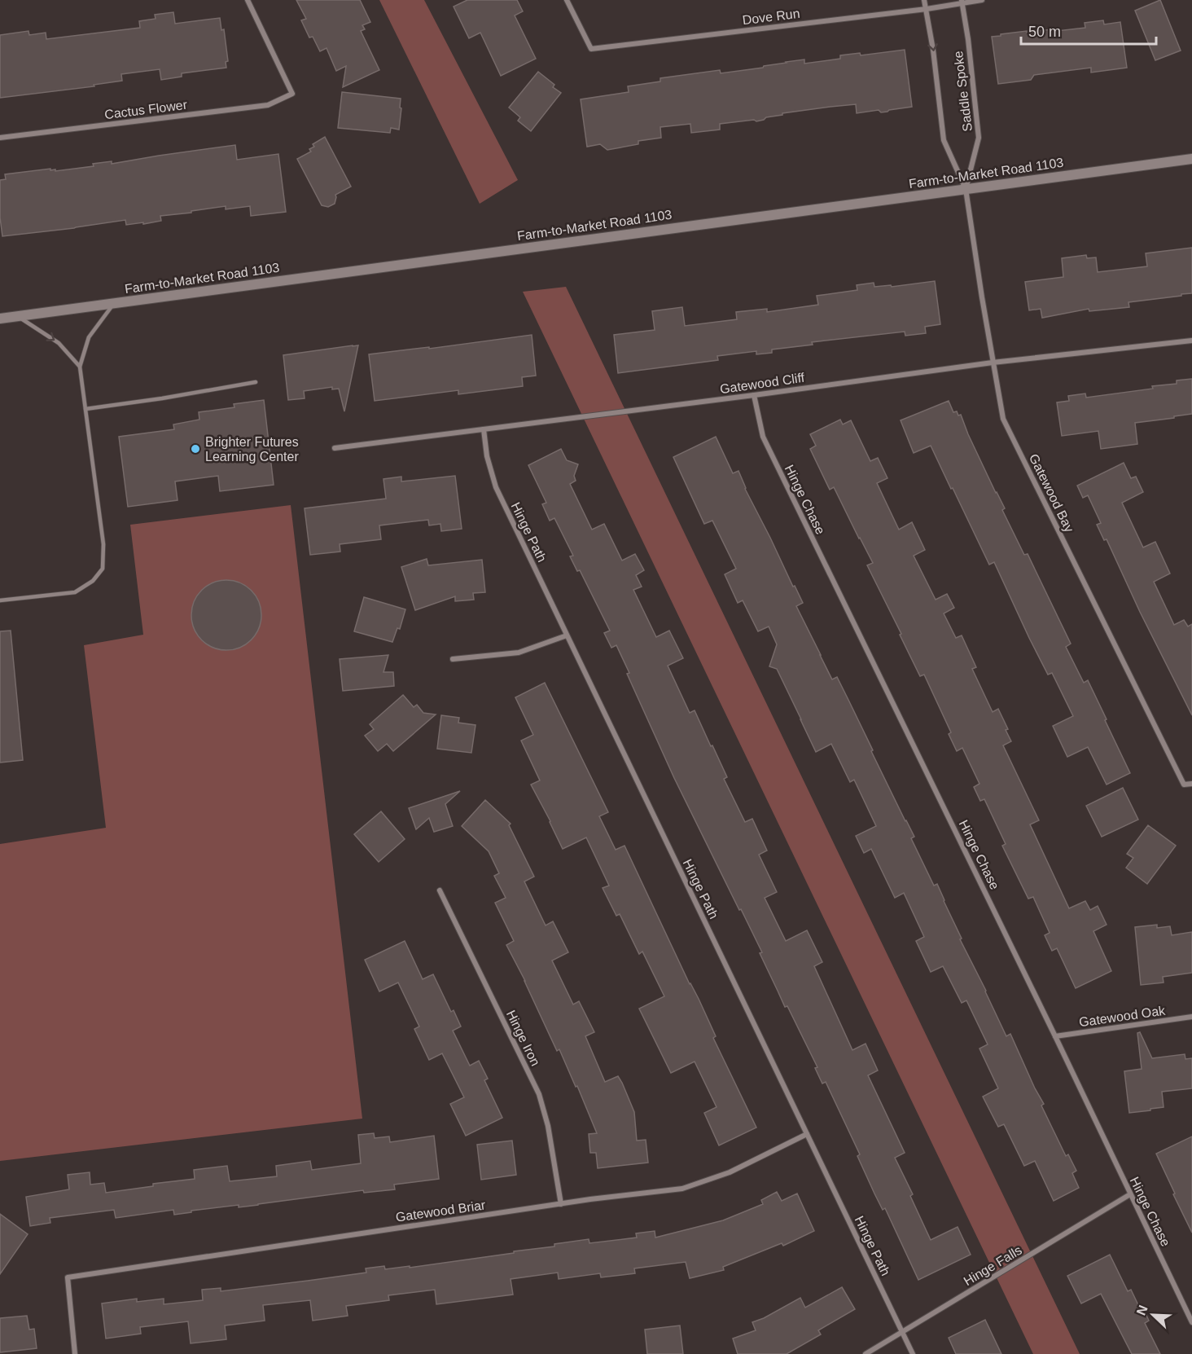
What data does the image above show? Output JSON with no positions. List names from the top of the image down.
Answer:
{
  "streets": {
    "main road": ["Farm-to-Market Road 1103"],
    "street": [
      "Dove Run",
      "Saddle Spoke",
      "Cactus Flower",
      "Gatewood Cliff",
      "Gatewood Bay",
      "Hinge Chase",
      "Hinge Path",
      "Gatewood Oak",
      "Hinge Iron",
      "Gatewood Briar",
      "Hinge Falls"
    ]
  },
  "crossings": [
    ["Dove Run", "Saddle Spoke"],
    ["Saddle Spoke", "Farm-to-Market Road 1103"],
    ["Saddle Spoke", "Gatewood Bay"],
    ["Farm-to-Market Road 1103", "Gatewood Bay"],
    ["Gatewood Cliff", "Gatewood Bay"],
    ["Gatewood Cliff", "Hinge Chase"],
    ["Gatewood Cliff", "Hinge Path"],
    ["Hinge Chase", "Gatewood Oak"],
    ["Hinge Chase", "Hinge Falls"],
    ["Hinge Path", "Gatewood Briar"],
    ["Hinge Path", "Hinge Falls"],
    ["Hinge Iron", "Gatewood Briar"]
  ],
  "places": ["Brighter Futures Learning Center"],
  "scale_bar": "50 m",
  "north": "top left"
}
